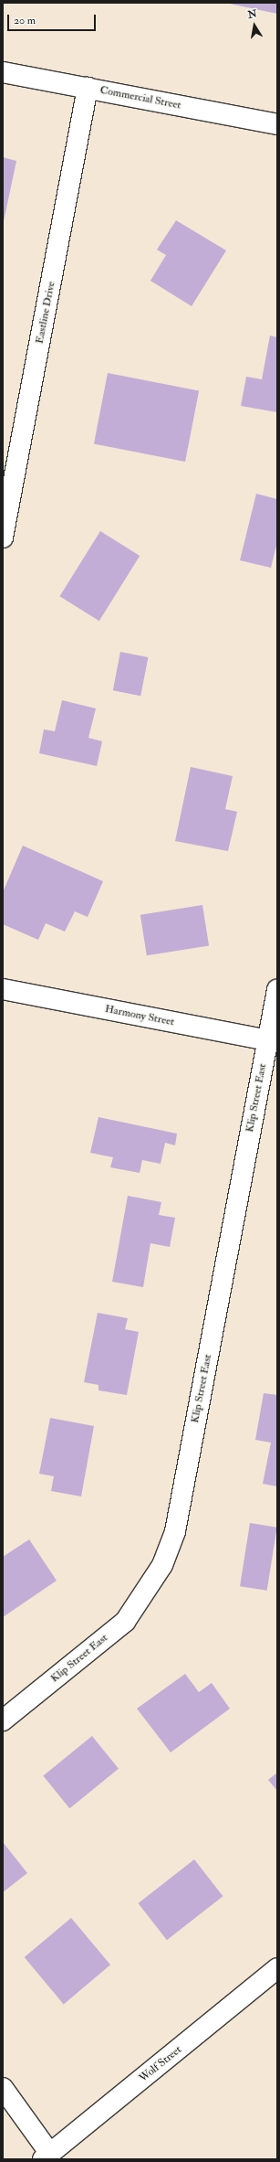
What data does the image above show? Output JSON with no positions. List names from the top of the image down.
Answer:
{
  "streets": {
    "street": [
      "Commercial Street",
      "Eastline Drive",
      "Harmony Street",
      "Klip Street East",
      "Wolf Street"
    ]
  },
  "crossings": [
    ["Commercial Street", "Eastline Drive"],
    ["Harmony Street", "Klip Street East"]
  ],
  "scale_bar": "20 m",
  "north": "top"
}
